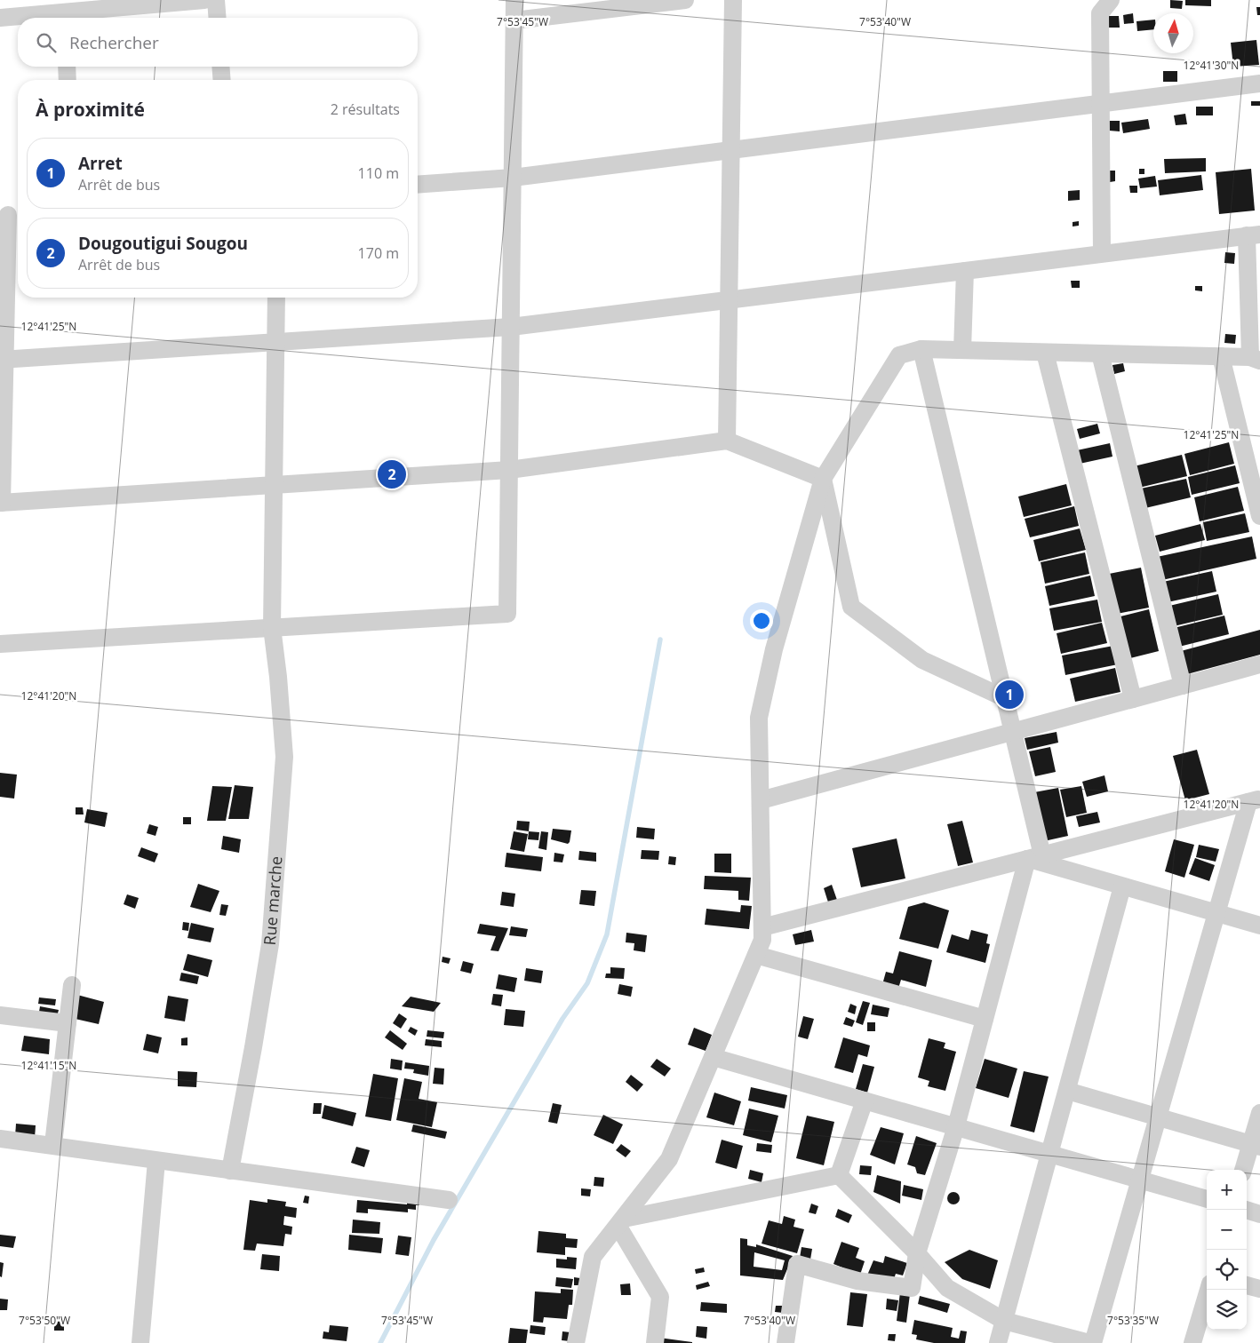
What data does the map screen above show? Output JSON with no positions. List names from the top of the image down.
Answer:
{
  "streets": {
    "street": ["Rue marche"]
  },
  "north": "top",
  "page": {
    "search": "Rechercher",
    "heading": ["À proximité", "2 résultats"],
    "list": [
      {
        "mark": "1",
        "name": "Arret",
        "note": "Arrêt de bus",
        "value": "110 m"
      },
      {
        "mark": "2",
        "name": "Dougoutigui Sougou",
        "note": "Arrêt de bus",
        "value": "170 m"
      }
    ],
    "pins": ["2", "1"],
    "map_buttons": ["+", "−"]
  },
  "coordinates": [
    "7°53'45\"W",
    "7°53'40\"W",
    "12°41'30\"N",
    "12°41'25\"N",
    "12°41'20\"N",
    "12°41'15\"N",
    "7°53'50\"W",
    "7°53'35\"W"
  ]
}
